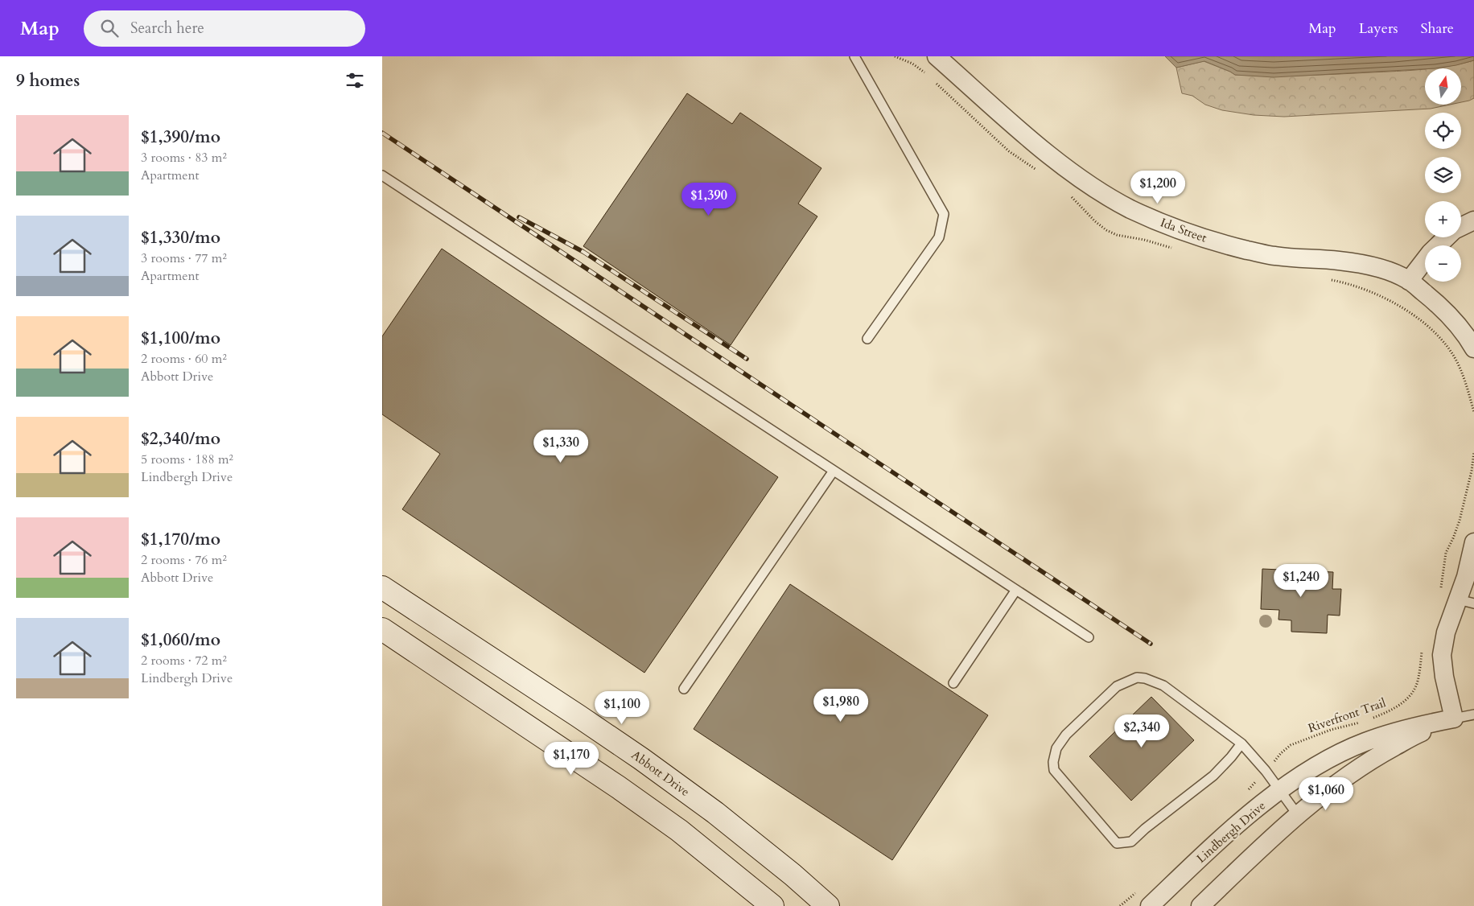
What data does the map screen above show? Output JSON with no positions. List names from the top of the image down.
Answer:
{
  "streets": {
    "main road": ["Abbott Drive"],
    "street": ["Ida Street", "Lindbergh Drive"],
    "path": ["Riverfront Trail"]
  },
  "north": "top",
  "page": {
    "header": "Map",
    "search": "Search here",
    "nav": ["Map", "Layers", "Share"],
    "heading": "9 homes",
    "map_buttons": ["+", "−"],
    "list": [
      {
        "name": "$1,390/mo",
        "note": "3 rooms · 83 m² · Apartment"
      },
      {
        "name": "$1,330/mo",
        "note": "3 rooms · 77 m² · Apartment"
      },
      {
        "name": "$1,100/mo",
        "note": "2 rooms · 60 m² · Abbott Drive"
      },
      {
        "name": "$2,340/mo",
        "note": "5 rooms · 188 m² · Lindbergh Drive"
      },
      {
        "name": "$1,170/mo",
        "note": "2 rooms · 76 m² · Abbott Drive"
      },
      {
        "name": "$1,060/mo",
        "note": "2 rooms · 72 m² · Lindbergh Drive"
      }
    ],
    "price": [
      "$1,200",
      "$1,390",
      "$1,330",
      "$1,240",
      "$1,980",
      "$1,100",
      "$2,340",
      "$1,170",
      "$1,060"
    ]
  }
}
